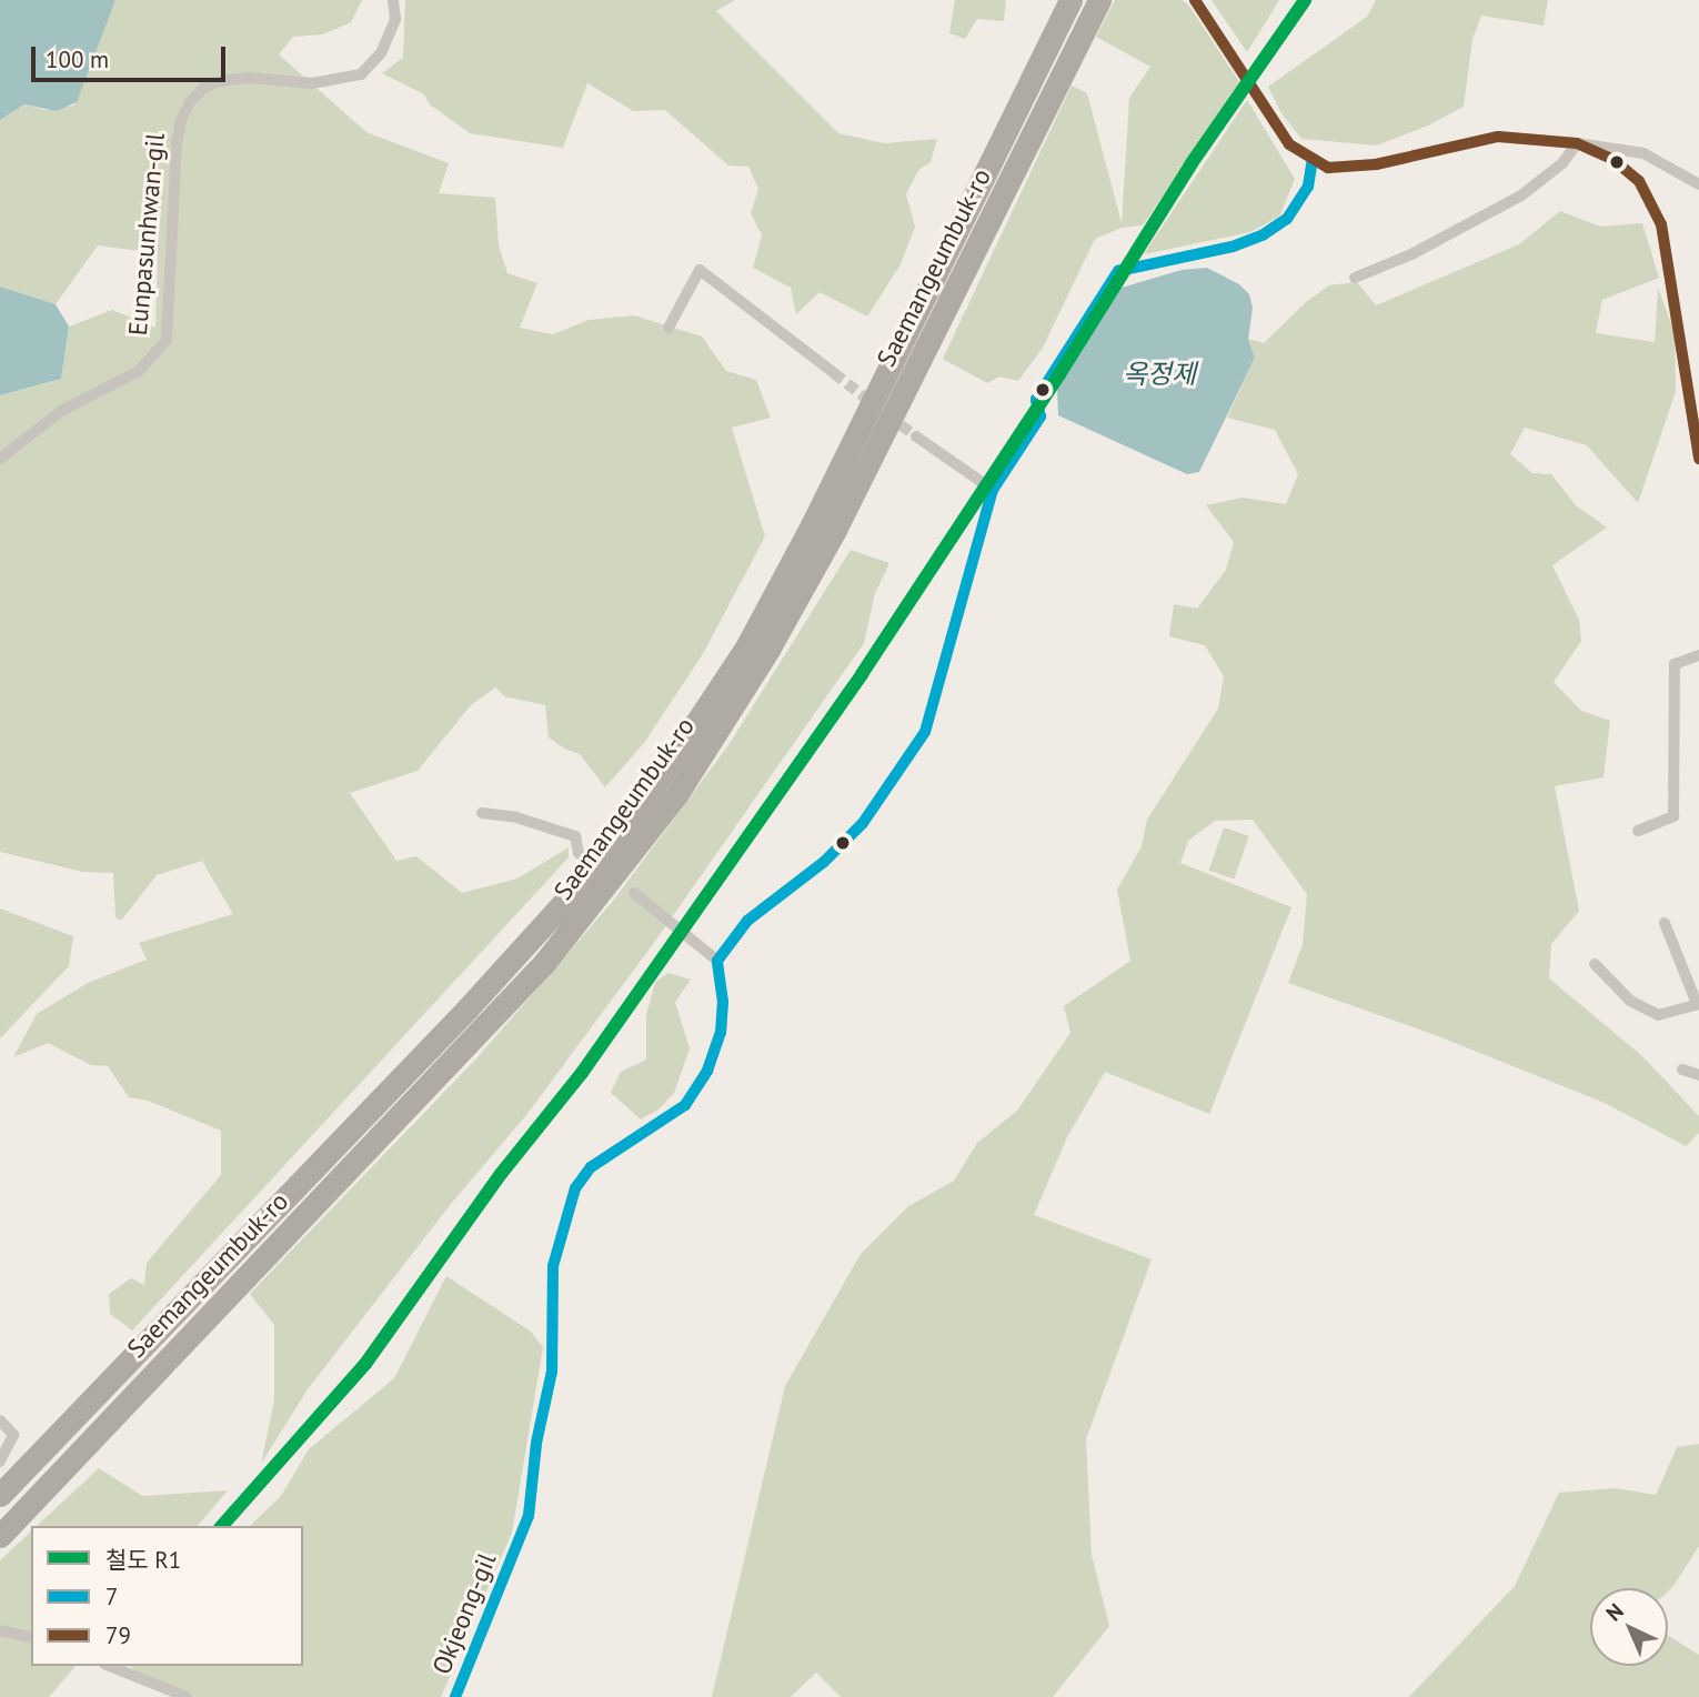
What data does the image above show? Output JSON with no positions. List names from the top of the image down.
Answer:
{
  "streets": {
    "highway": ["Saemangeumbuk-ro"],
    "street": ["Eunpasunhwan-gil", "Okjeong-gil"]
  },
  "water": ["옥정제"],
  "lines": ["rail line R1", "transit line 79", "transit line 7"],
  "legend": ["철도 R1", "7", "79"],
  "scale_bar": "100 m",
  "north": "top left"
}
